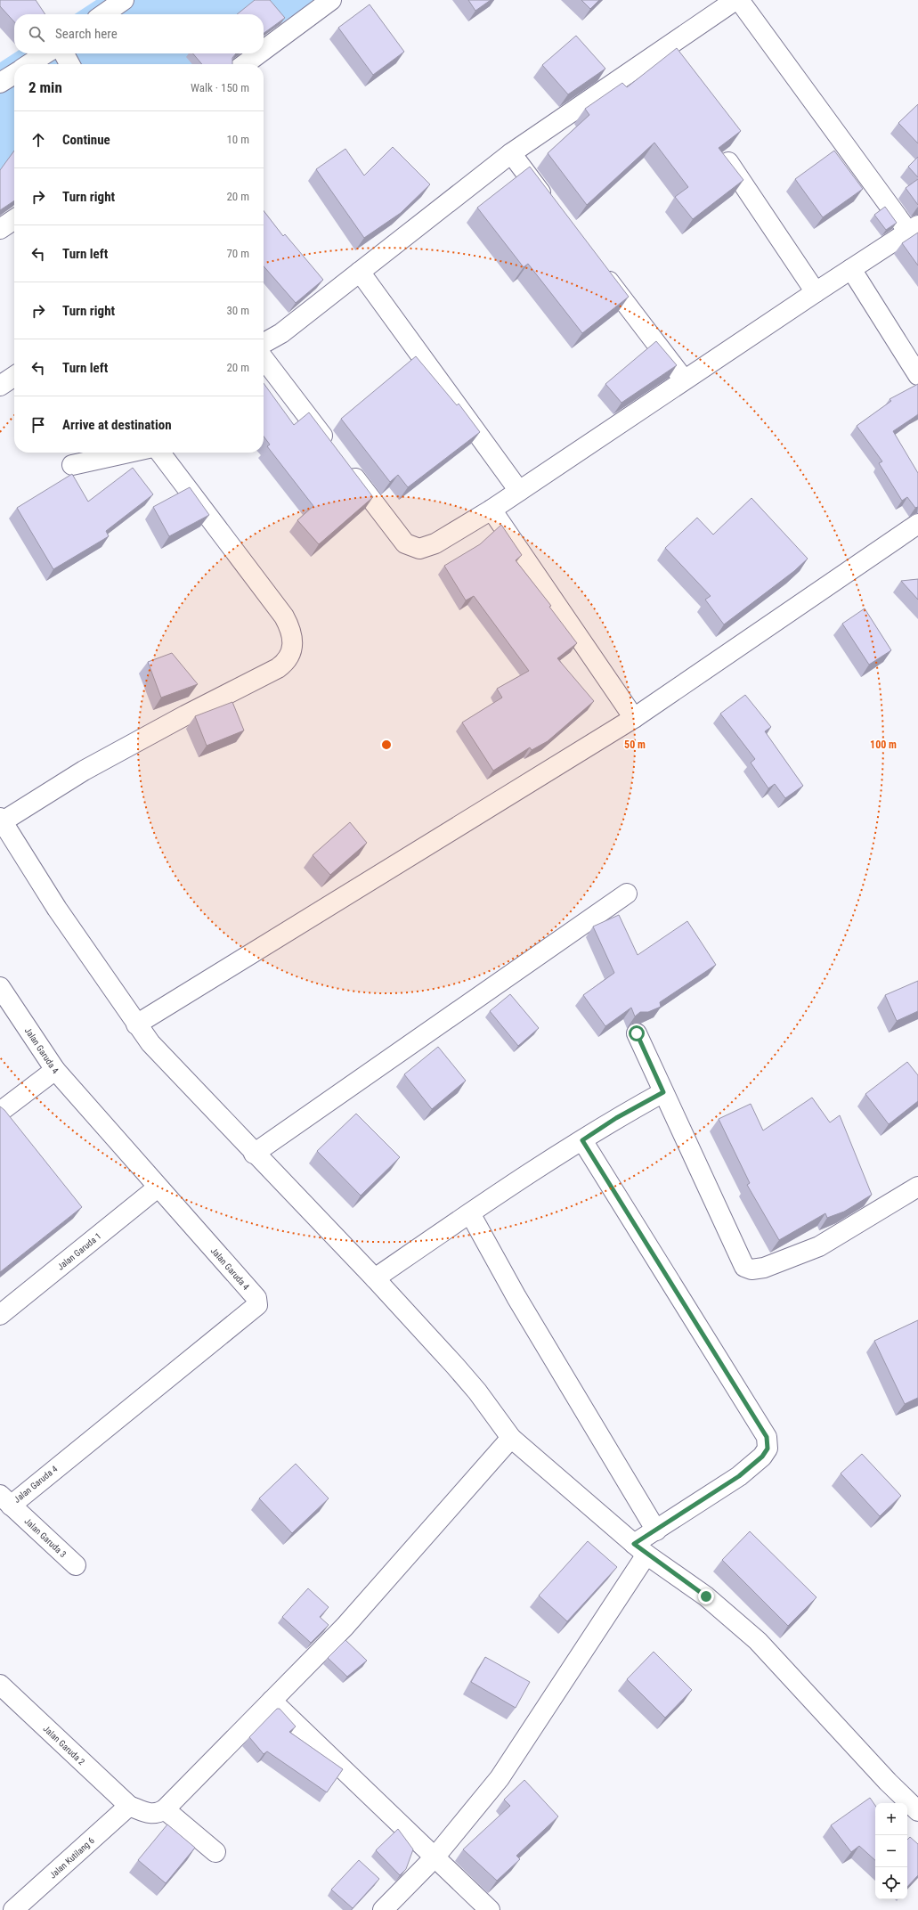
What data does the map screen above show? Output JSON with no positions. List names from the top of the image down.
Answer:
{
  "streets": {
    "street": [
      "Jalan Garuda 4",
      "Jalan Garuda 1",
      "Jalan Garuda 3",
      "Jalan Garuda 2",
      "Jalan Kutilang 6"
    ]
  },
  "crossings": [
    ["Jalan Garuda 4", "Jalan Garuda 1"],
    ["Jalan Garuda 4", "Jalan Garuda 3"],
    ["Jalan Garuda 2", "Jalan Kutilang 6"]
  ],
  "page": {
    "search": "Search here",
    "heading": ["2 min", "Walk · 150 m"],
    "list": [
      ["Continue", "10 m"],
      ["Turn right", "20 m"],
      ["Turn left", "70 m"],
      ["Turn right", "30 m"],
      ["Turn left", "20 m"],
      "Arrive at destination"
    ],
    "map_buttons": ["+", "−"]
  },
  "rings": ["50 m", "100 m"]
}
